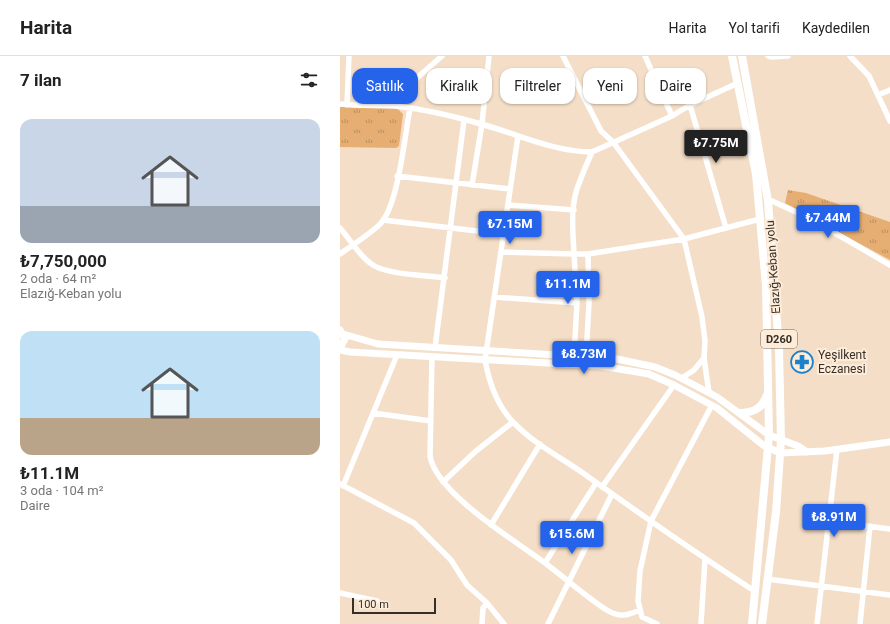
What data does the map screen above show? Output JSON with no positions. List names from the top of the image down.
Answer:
{
  "streets": {
    "highway": ["Elazığ-Keban yolu", "D260"]
  },
  "places": {
    "pharmacy": ["Yeşilkent Eczanesi"]
  },
  "scale_bar": "100 m",
  "page": {
    "header": "Harita",
    "nav": ["Harita", "Yol tarifi", "Kaydedilen"],
    "heading": "7 ilan",
    "chip": [
      "Satılık",
      "Kiralık",
      "Filtreler",
      "Yeni",
      "Daire"
    ],
    "list": [
      {
        "name": "₺7,750,000",
        "note": "2 oda · 64 m² · Elazığ-Keban yolu"
      },
      {
        "name": "₺11.1M",
        "note": "3 oda · 104 m² · Daire"
      }
    ],
    "price": [
      "₺7.75M",
      "₺7.44M",
      "₺7.15M",
      "₺11.1M",
      "₺8.73M",
      "₺8.91M",
      "₺15.6M"
    ],
    "scale": "100 m"
  }
}
